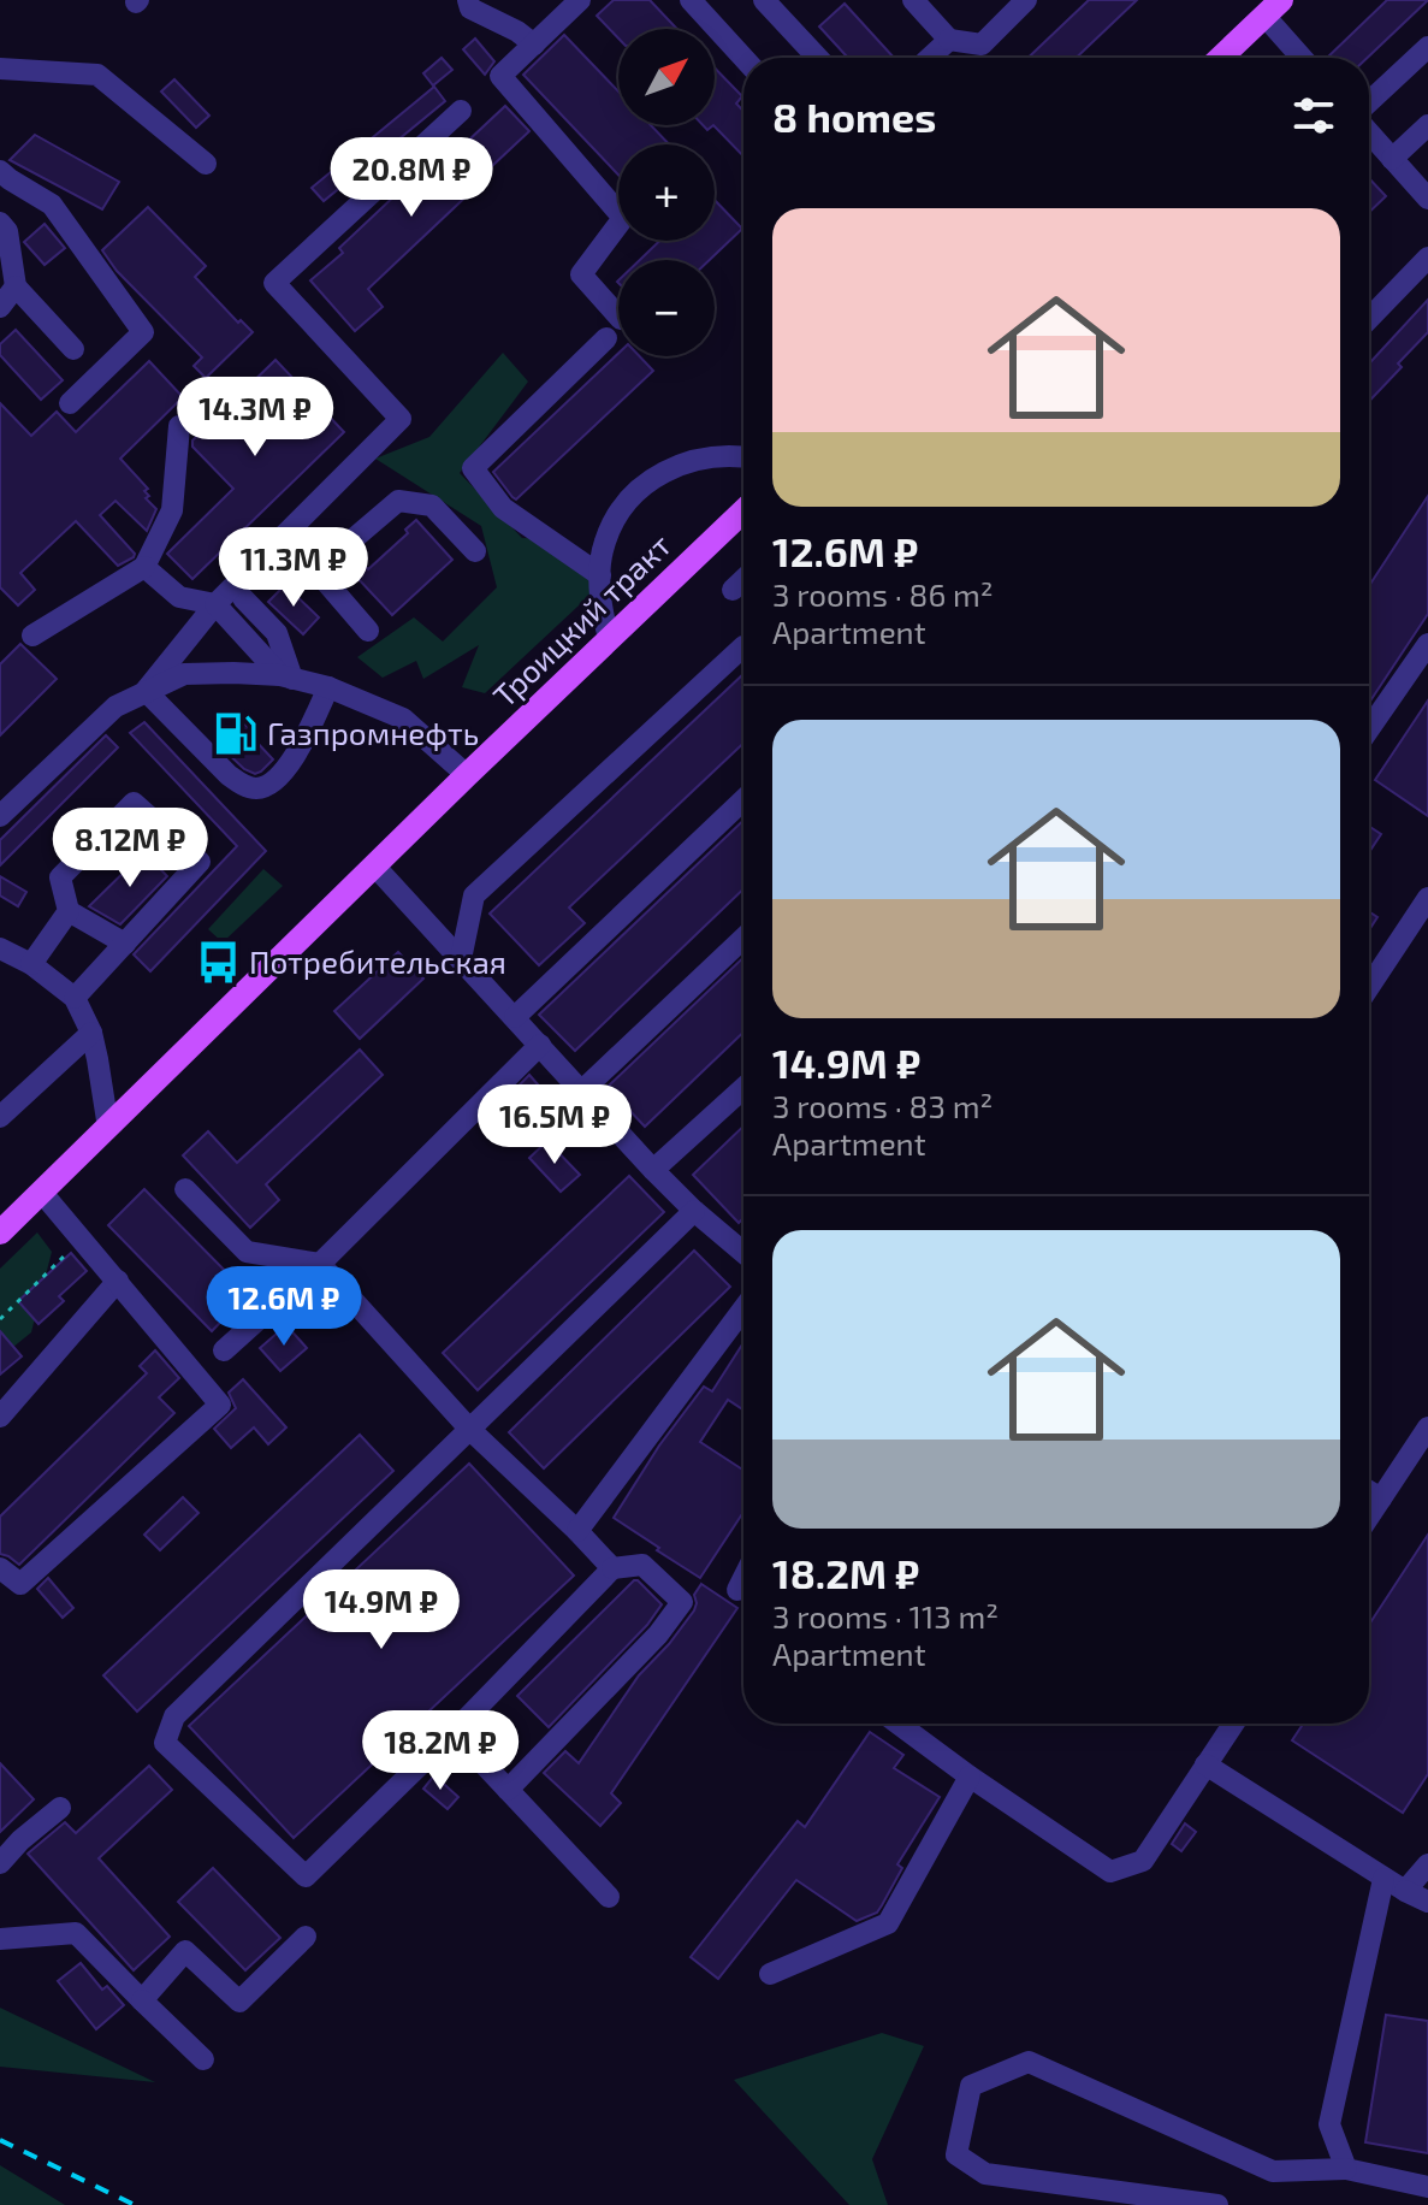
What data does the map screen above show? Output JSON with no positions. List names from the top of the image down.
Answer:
{
  "streets": {
    "main road": ["Троицкий тракт"]
  },
  "places": {
    "fuel station": ["Газпромнефть"],
    "bus stop": ["Потребительская"]
  },
  "north": "top right",
  "page": {
    "map_buttons": ["+", "−"],
    "heading": "8 homes",
    "price": [
      "20.8M ₽",
      "14.3M ₽",
      "11.3M ₽",
      "8.12M ₽",
      "16.5M ₽",
      "12.6M ₽",
      "14.9M ₽",
      "18.2M ₽"
    ],
    "list": [
      {
        "name": "12.6M ₽",
        "note": "3 rooms · 86 m² · Apartment"
      },
      {
        "name": "14.9M ₽",
        "note": "3 rooms · 83 m² · Apartment"
      },
      {
        "name": "18.2M ₽",
        "note": "3 rooms · 113 m² · Apartment"
      }
    ]
  }
}
